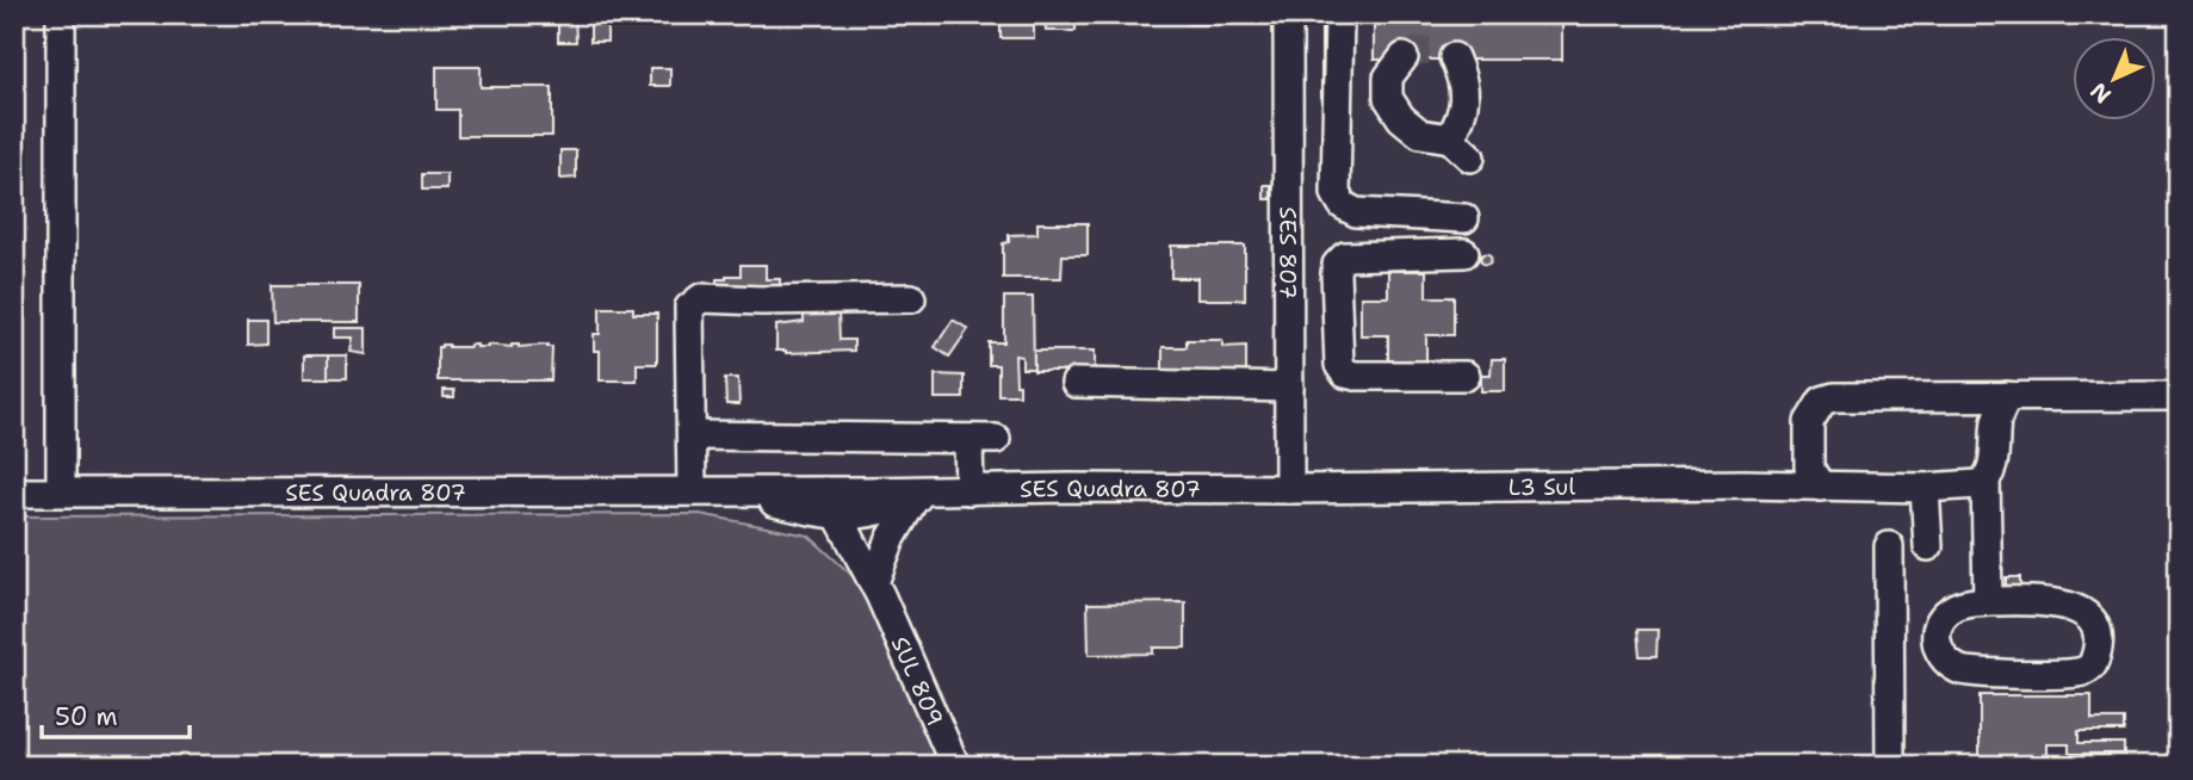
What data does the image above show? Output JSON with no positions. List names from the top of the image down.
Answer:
{
  "streets": {
    "street": [
      "SES 807",
      "L3 Sul",
      "SES Quadra 807",
      "SUL 809"
    ]
  },
  "crossings": [
    ["SES 807", "L3 Sul"],
    ["SES 807", "SES Quadra 807"],
    ["L3 Sul", "SES Quadra 807"],
    ["SES Quadra 807", "SUL 809"]
  ],
  "scale_bar": "50 m",
  "north": "bottom left"
}
